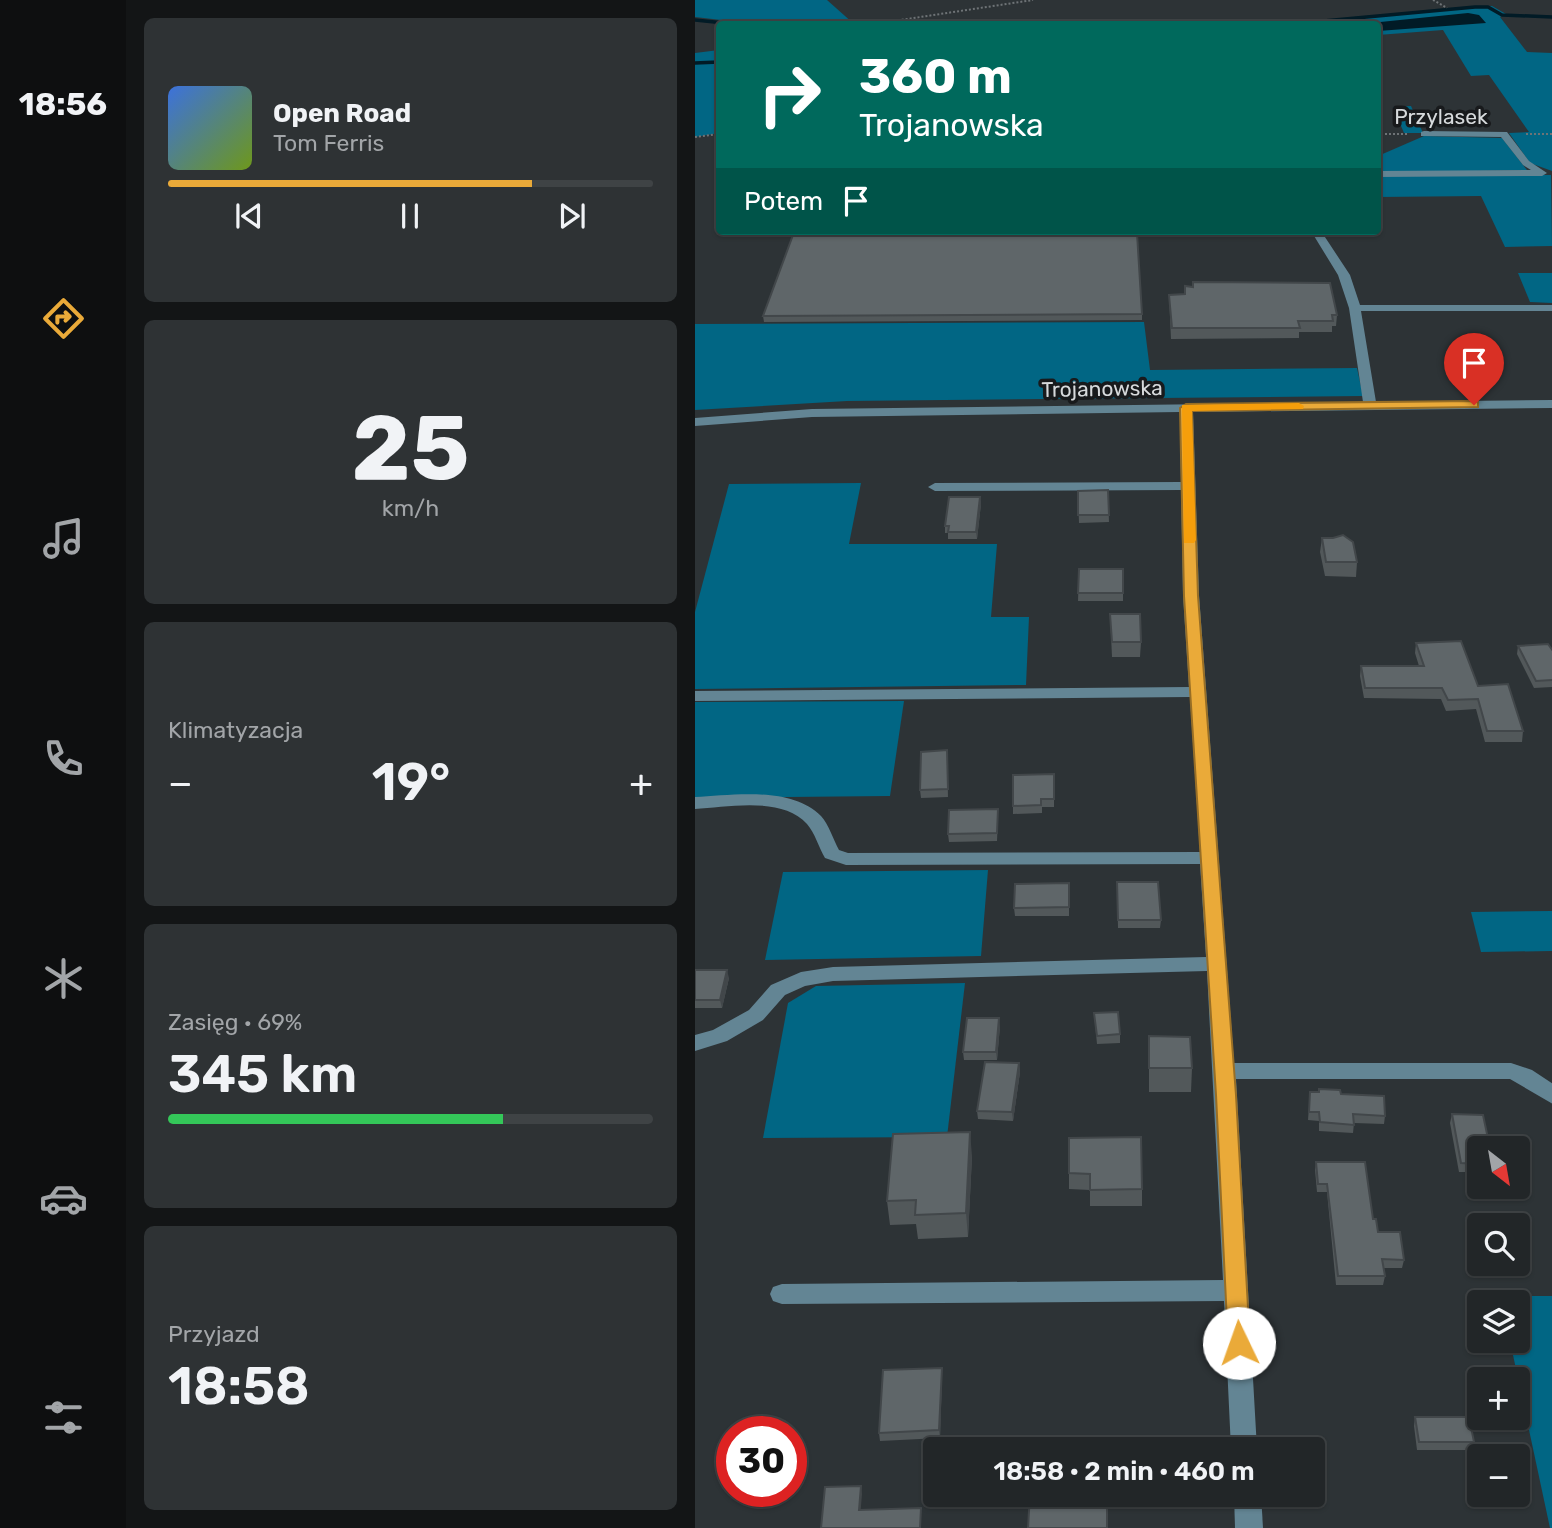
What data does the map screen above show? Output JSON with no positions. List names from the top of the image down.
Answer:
{
  "streets": {
    "street": ["Przylasek", "Trojanowska"]
  },
  "north": "bottom right",
  "page": {
    "tabs": "18:56",
    "turn": ["360 m", "Trojanowska"],
    "song": ["Open Road", "Tom Ferris"],
    "then": "Potem",
    "tile": [
      ["25", "km/h"],
      "Klimatyzacja",
      ["Zasięg · 69%", "345 km"],
      ["Przyjazd", "18:58"]
    ],
    "heat": ["−", "19°", "+"],
    "map_buttons": ["+", "−"],
    "limit": "30",
    "trip": "18:58 · 2 min · 460 m"
  }
}
